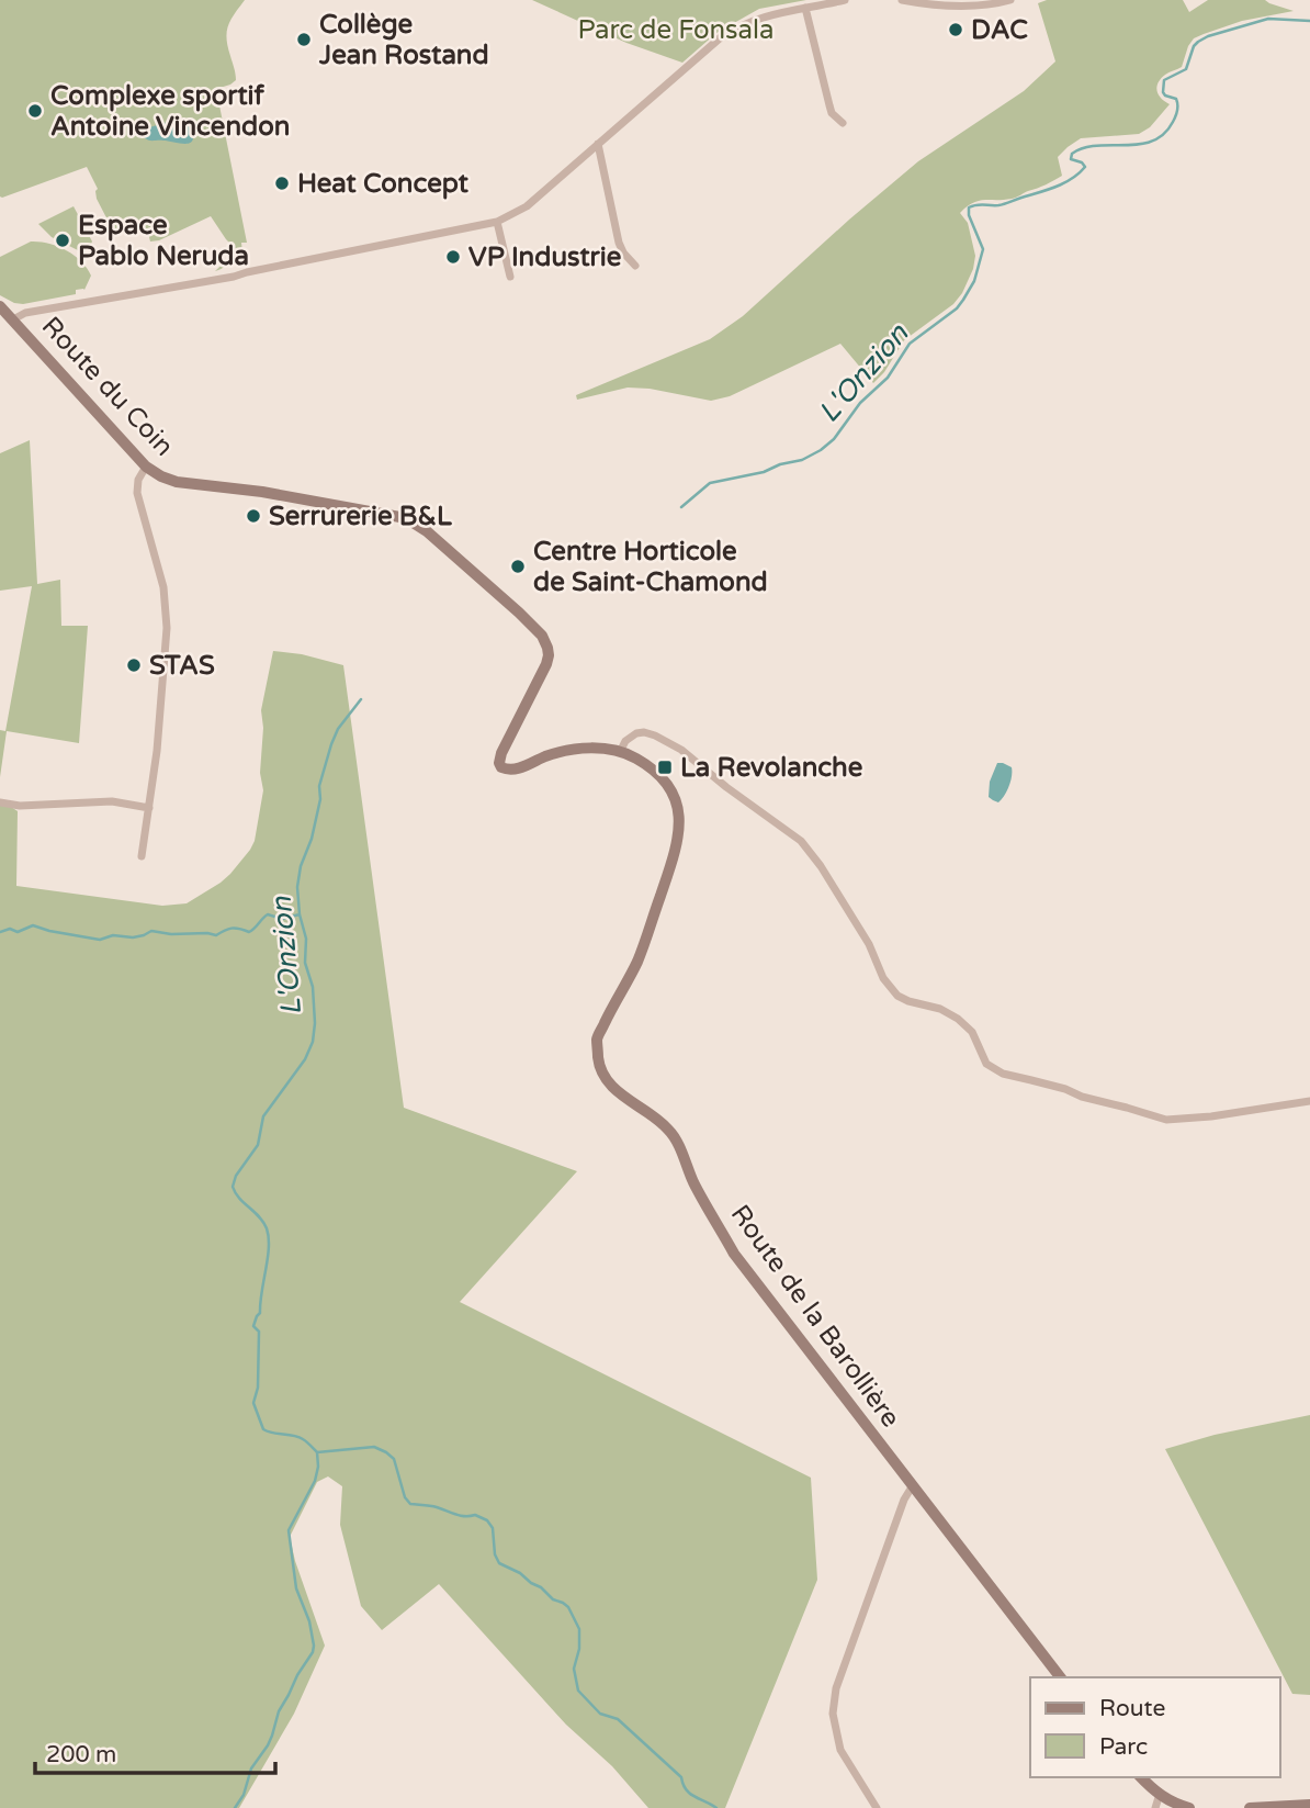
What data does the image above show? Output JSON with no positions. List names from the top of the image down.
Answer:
{
  "streets": {
    "main road": ["Route du Coin", "Route de la Barollière"]
  },
  "crossings": [
    ["Route du Coin", "Route de la Barollière"]
  ],
  "water": ["L'Onzion"],
  "parks": ["Parc de Fonsala"],
  "places": {
    "other": [
      "DAC",
      "Collège Jean Rostand",
      "Complexe sportif Antoine Vincendon",
      "Heat Concept",
      "Espace Pablo Neruda",
      "VP Industrie",
      "Serrurerie B&L",
      "Centre Horticole de Saint-Chamond",
      "STAS"
    ],
    "transit": ["La Revolanche"]
  },
  "legend": ["Route", "Parc"],
  "scale_bar": "200 m"
}
